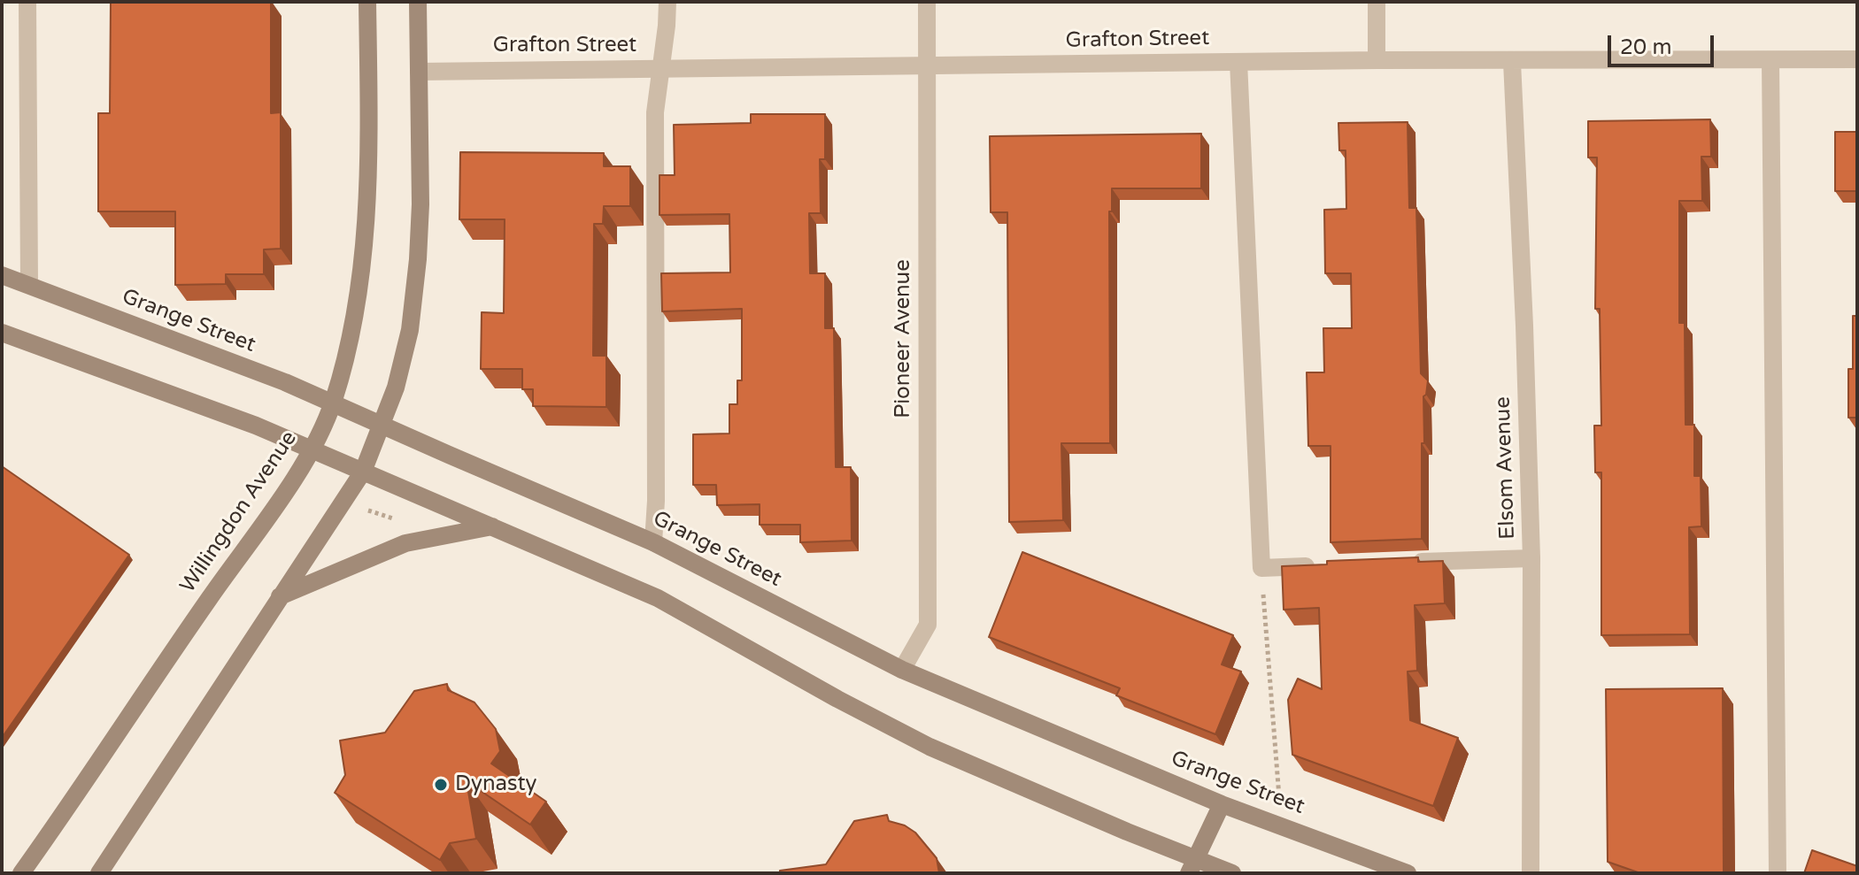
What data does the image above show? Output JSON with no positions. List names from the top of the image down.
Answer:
{
  "streets": {
    "main road": ["Grange Street", "Willingdon Avenue"],
    "street": ["Grafton Street", "Pioneer Avenue", "Elsom Avenue"]
  },
  "crossings": [
    ["Grafton Street", "Pioneer Avenue"],
    ["Grafton Street", "Elsom Avenue"],
    ["Grange Street", "Pioneer Avenue"],
    ["Grange Street", "Willingdon Avenue"]
  ],
  "places": ["Dynasty"],
  "scale_bar": "20 m"
}
